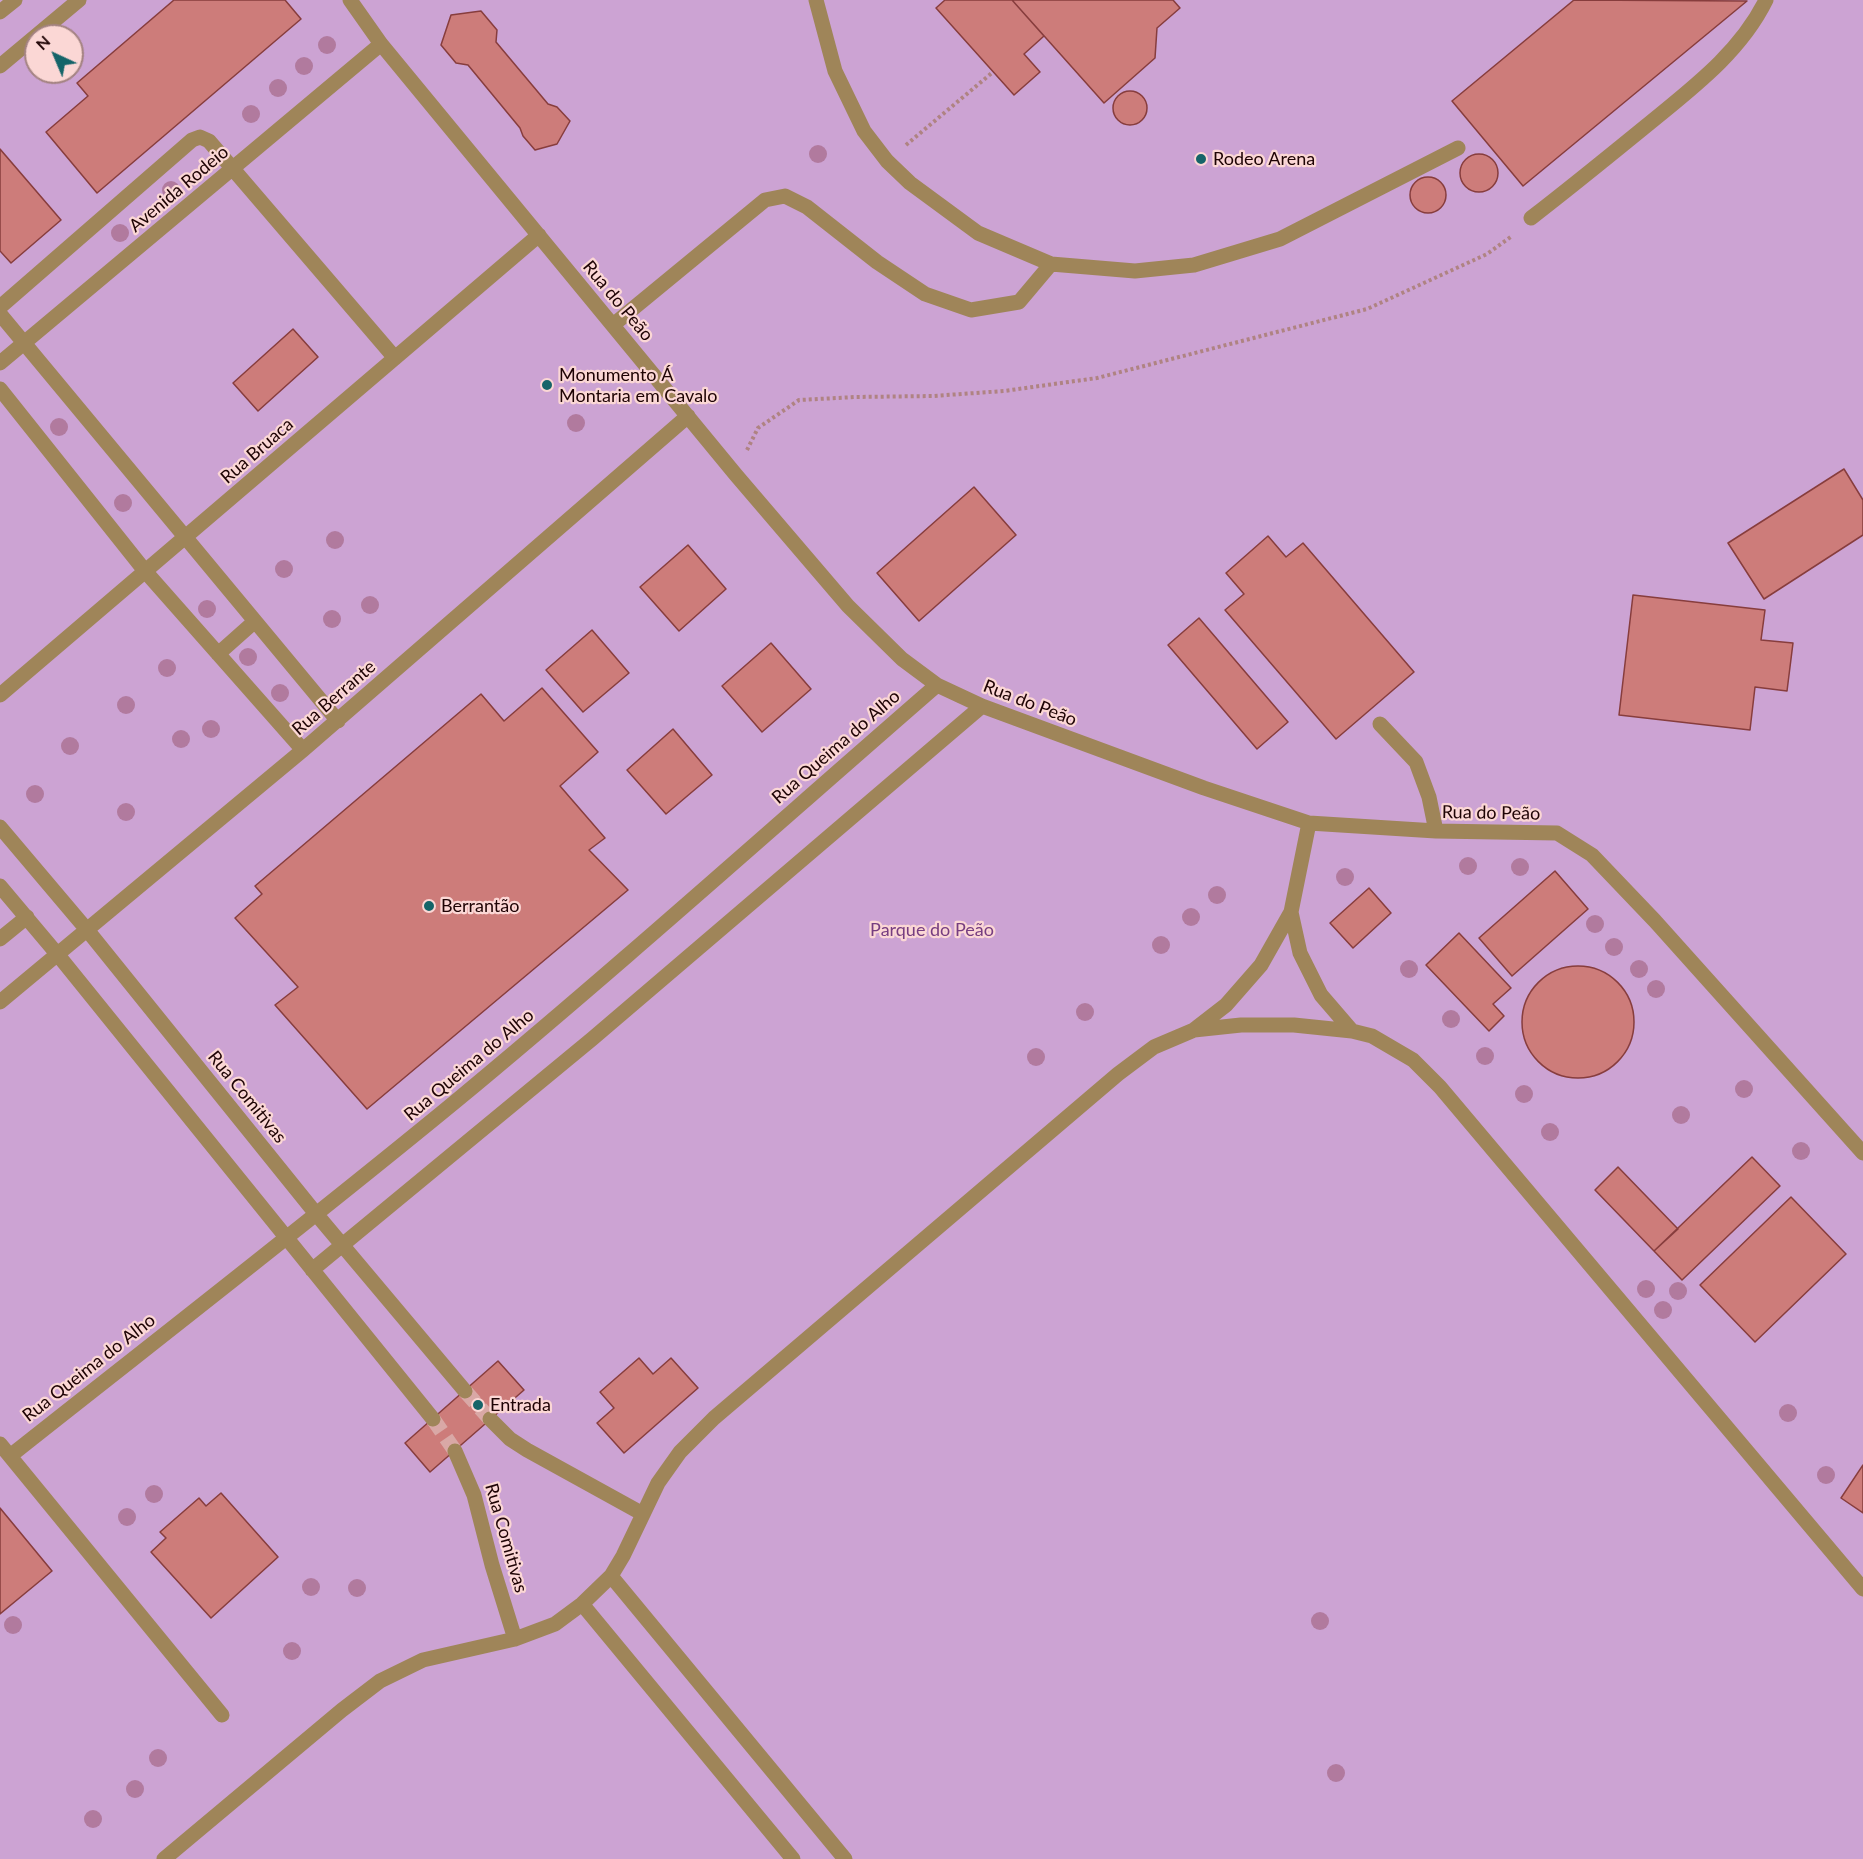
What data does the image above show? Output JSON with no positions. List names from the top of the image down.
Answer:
{
  "streets": {
    "street": [
      "Avenida Rodeio",
      "Rua do Peão",
      "Rua Bruaca",
      "Rua Berrante",
      "Rua Queima do Alho",
      "Rua Comitivas"
    ]
  },
  "crossings": [
    ["Avenida Rodeio", "Rua do Peão"],
    ["Rua do Peão", "Rua Bruaca"],
    ["Rua do Peão", "Rua Berrante"],
    ["Rua do Peão", "Rua Queima do Alho"],
    ["Rua Berrante", "Rua Comitivas"],
    ["Rua Queima do Alho", "Rua Comitivas"]
  ],
  "parks": ["Parque do Peão"],
  "places": [
    "Rodeo Arena",
    "Monumento Á Montaria em Cavalo",
    "Berrantão",
    "Entrada"
  ],
  "north": "top left"
}
